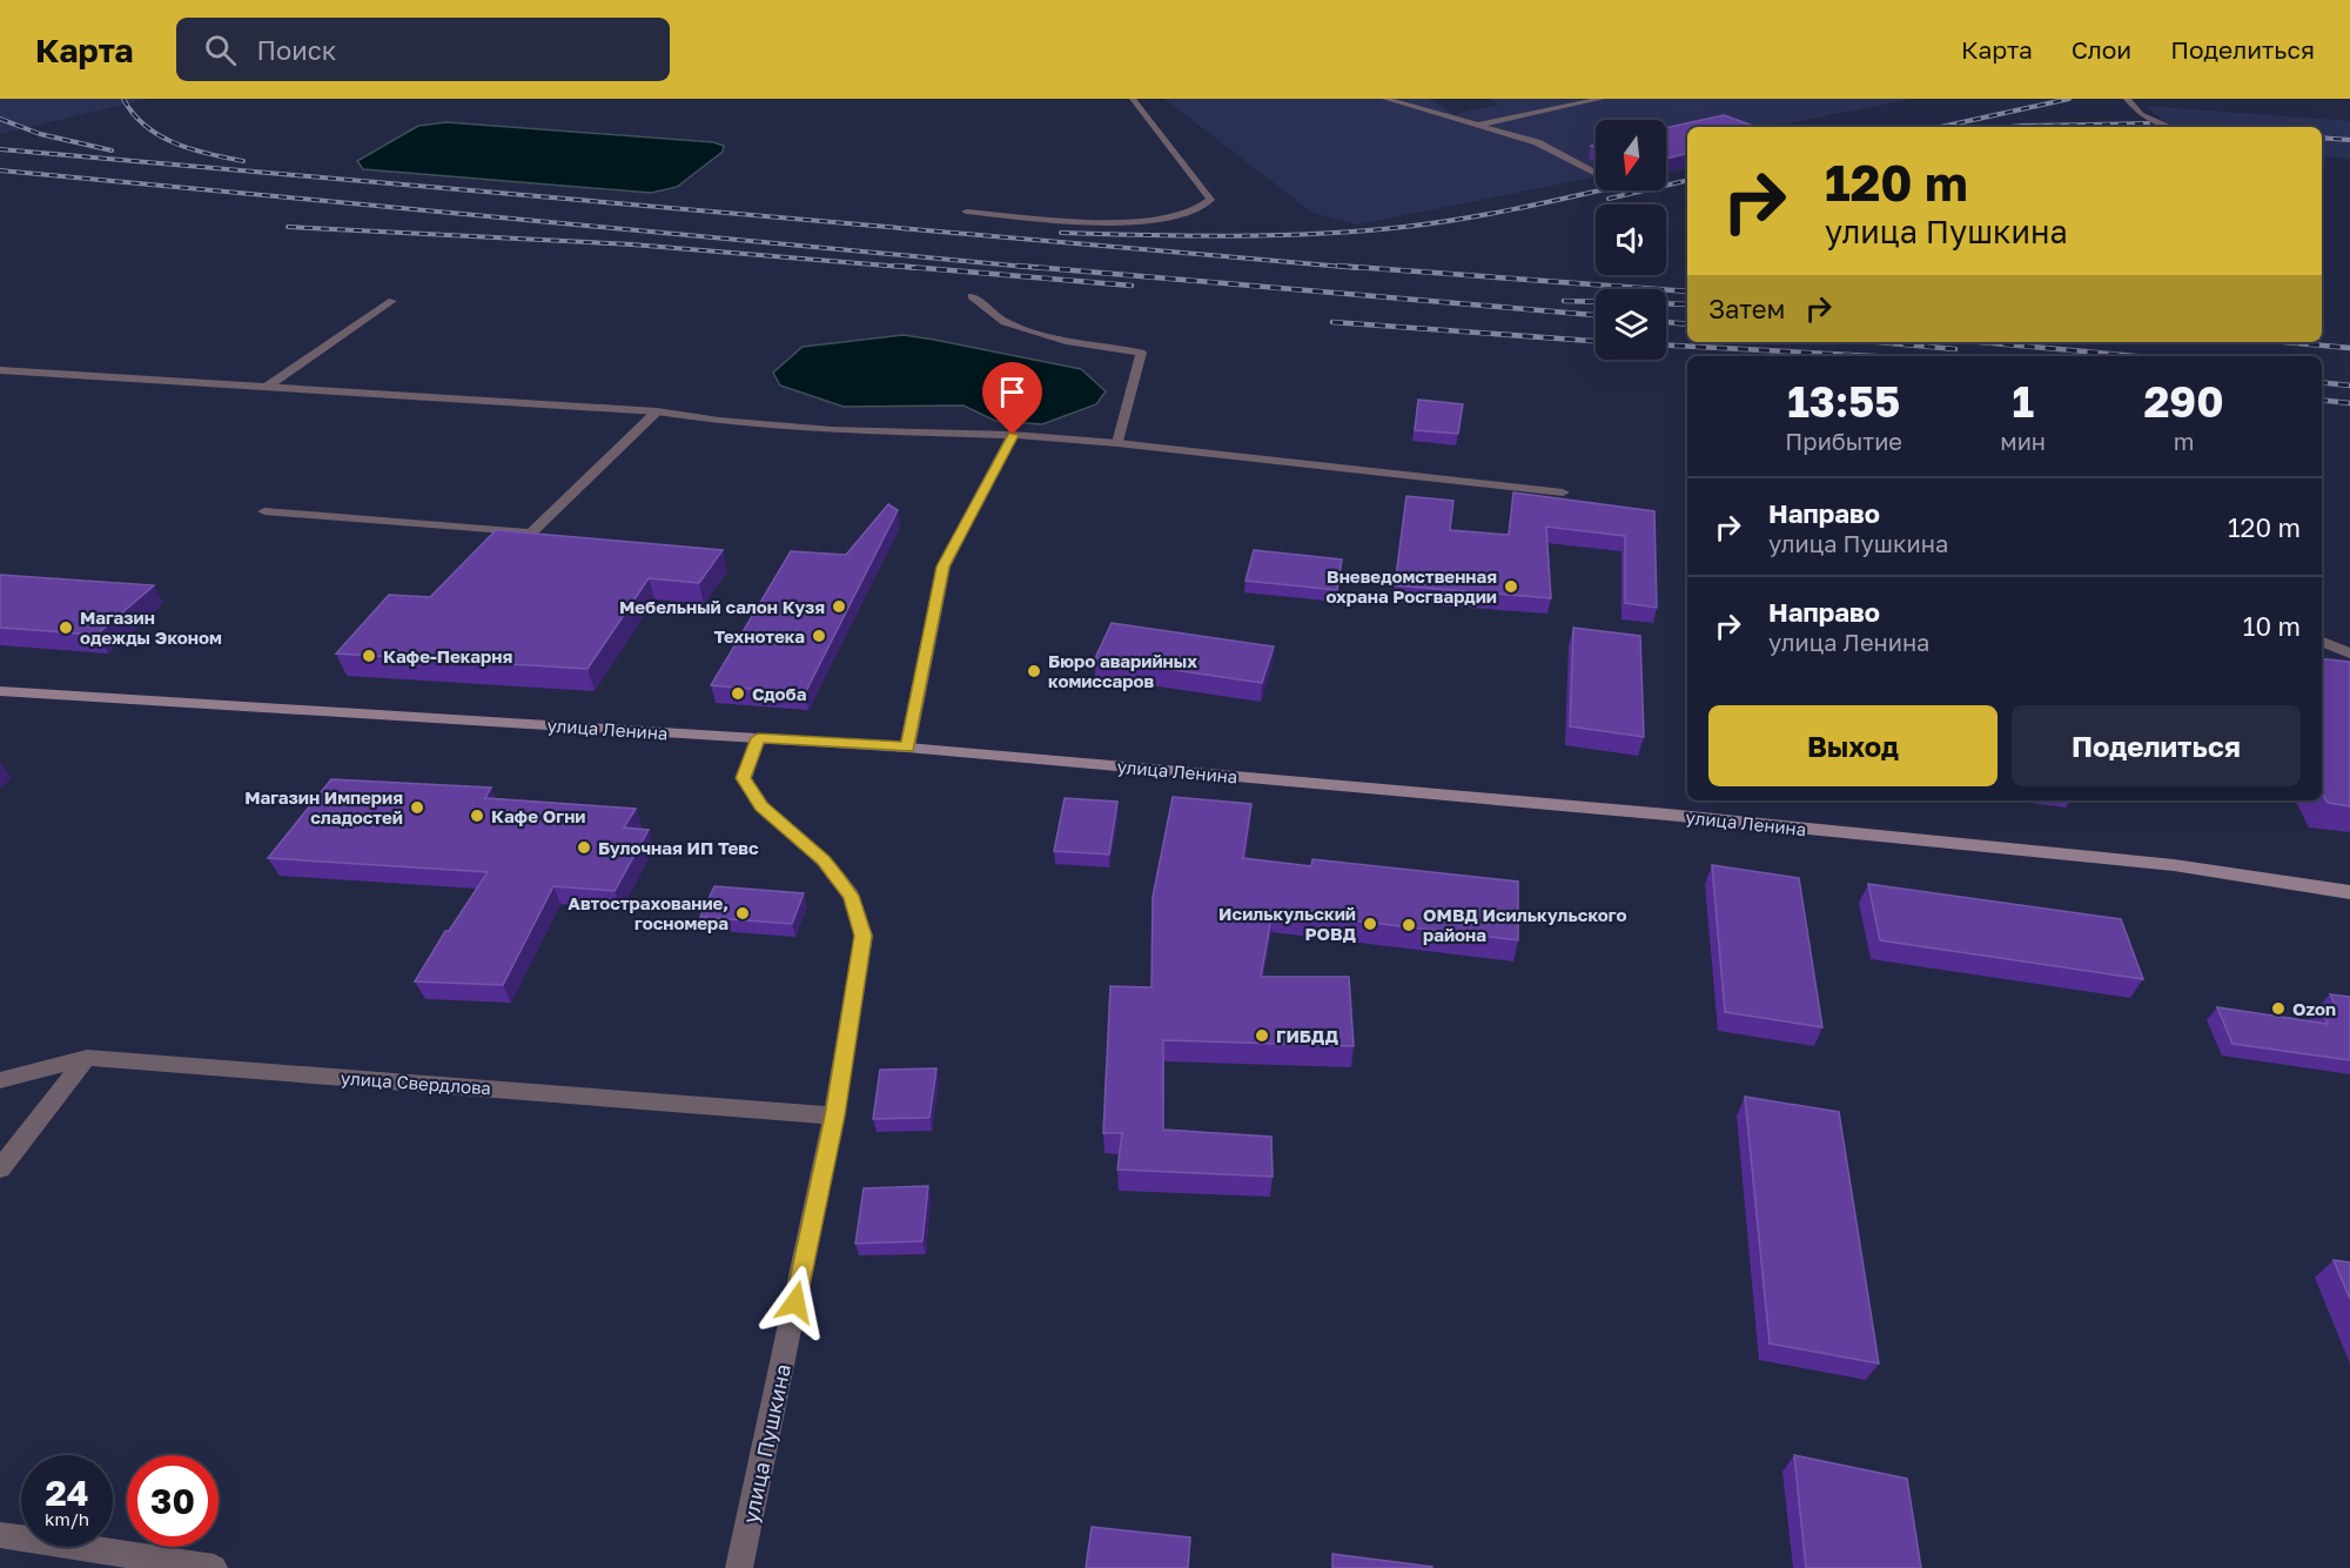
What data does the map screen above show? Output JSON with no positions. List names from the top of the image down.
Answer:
{
  "streets": {
    "street": ["улица Ленина", "улица Свердлова", "улица Пушкина"]
  },
  "crossings": [
    ["улица Ленина", "улица Пушкина"],
    ["улица Свердлова", "улица Пушкина"]
  ],
  "places": [
    "Вневедомственная охрана Росгвардии",
    "Мебельный салон Кузя",
    "Магазин одежды Эконом",
    "Технотека",
    "Кафе-Пекарня",
    "Бюро аварийных комиссаров",
    "Сдоба",
    "Магазин Империя сладостей",
    "Кафе Огни",
    "Булочная ИП Тевс",
    "Автострахование, госномера",
    "Исилькульский РОВД",
    "ОМВД Исилькульского района",
    "Ozon",
    "ГИБДД"
  ],
  "north": "bottom",
  "page": {
    "header": "Карта",
    "search": "Поиск",
    "nav": ["Карта", "Слои", "Поделиться"],
    "turn": ["120 m", "улица Пушкина"],
    "then": "Затем",
    "eta": [
      "13:55",
      "Прибытие",
      "1",
      "мин",
      "290",
      "m"
    ],
    "list": [
      {
        "name": "Направо",
        "note": "улица Пушкина",
        "value": "120 m"
      },
      {
        "name": "Направо",
        "note": "улица Ленина",
        "value": "10 m"
      }
    ],
    "buttons": ["Выход", "Поделиться"],
    "speed": "24 km/h",
    "limit": "30"
  }
}
